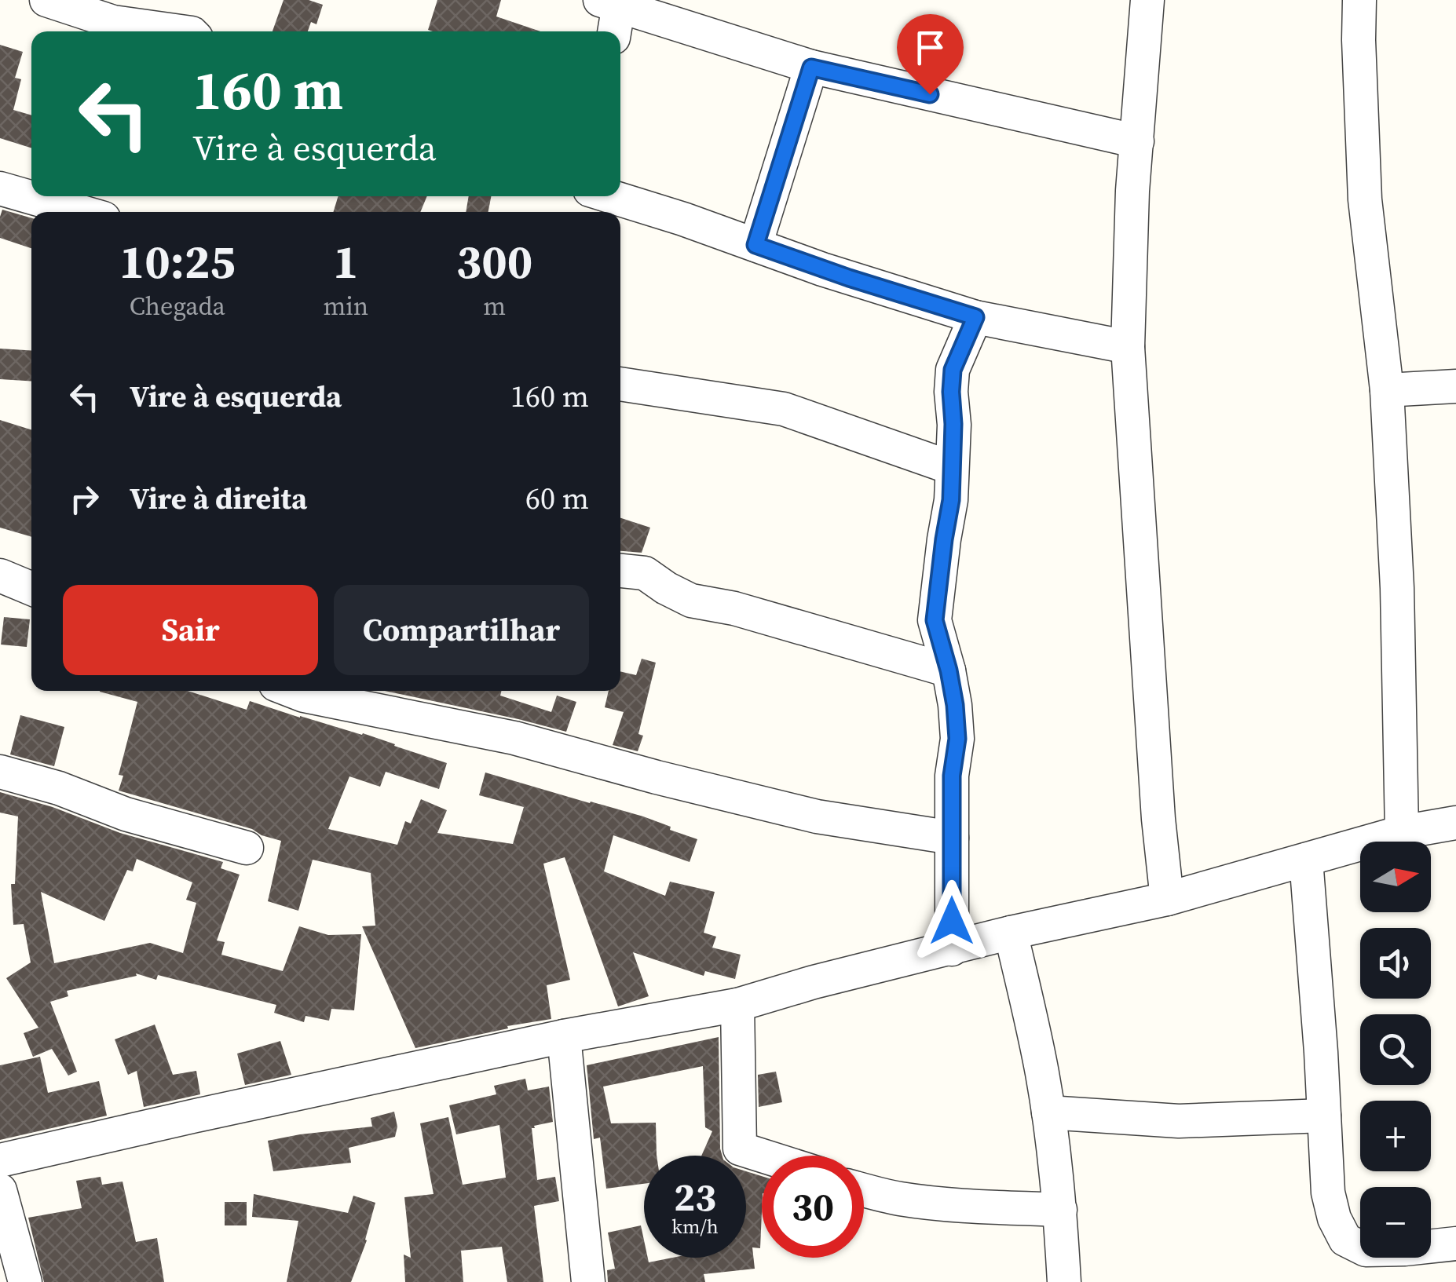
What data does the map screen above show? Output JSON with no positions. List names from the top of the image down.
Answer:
{
  "north": "right",
  "page": {
    "turn": ["160 m", "Vire à esquerda"],
    "eta": [
      "10:25",
      "Chegada",
      "1",
      "min",
      "300",
      "m"
    ],
    "list": [
      {
        "name": "Vire à esquerda",
        "value": "160 m"
      },
      {
        "name": "Vire à direita",
        "value": "60 m"
      }
    ],
    "buttons": ["Sair", "Compartilhar"],
    "map_buttons": ["+", "−"],
    "speed": "23 km/h",
    "limit": "30"
  }
}
